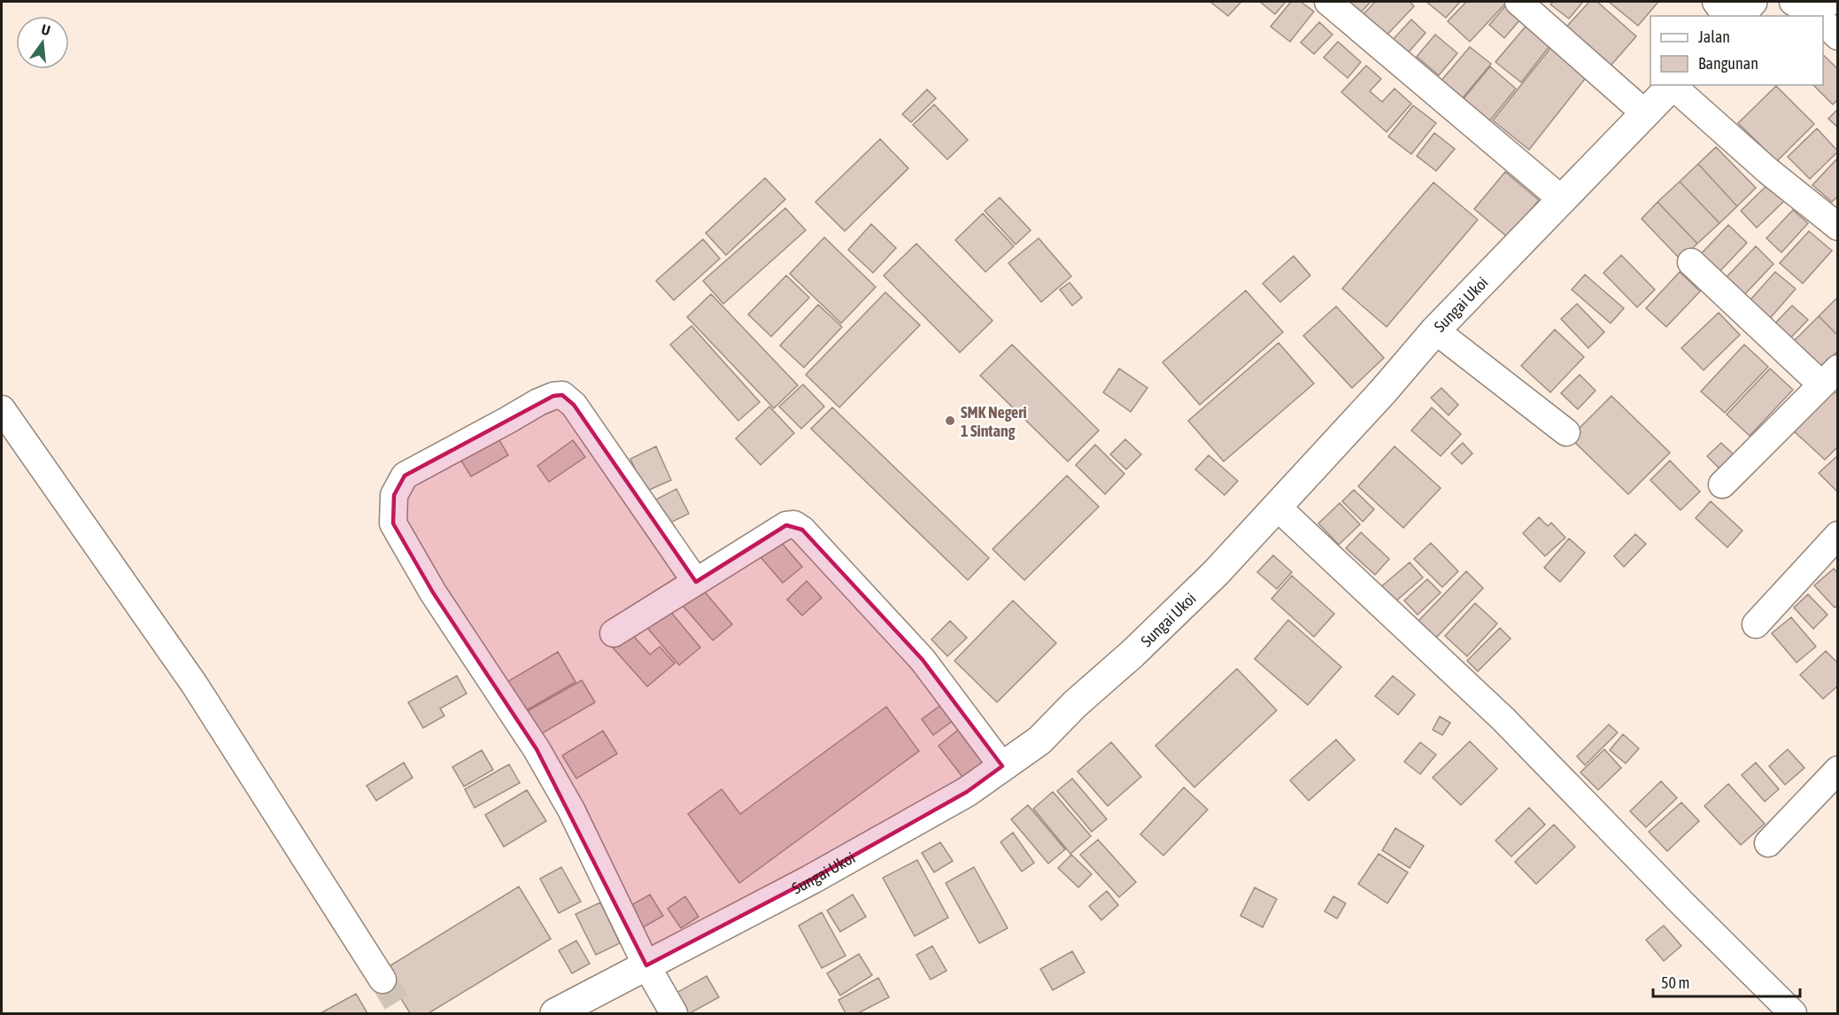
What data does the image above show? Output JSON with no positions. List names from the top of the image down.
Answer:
{
  "streets": {
    "highway": ["Sungai Ukoi"]
  },
  "places": ["SMK Negeri 1 Sintang"],
  "legend": ["Jalan", "Bangunan"],
  "scale_bar": "50 m",
  "north": "top"
}
